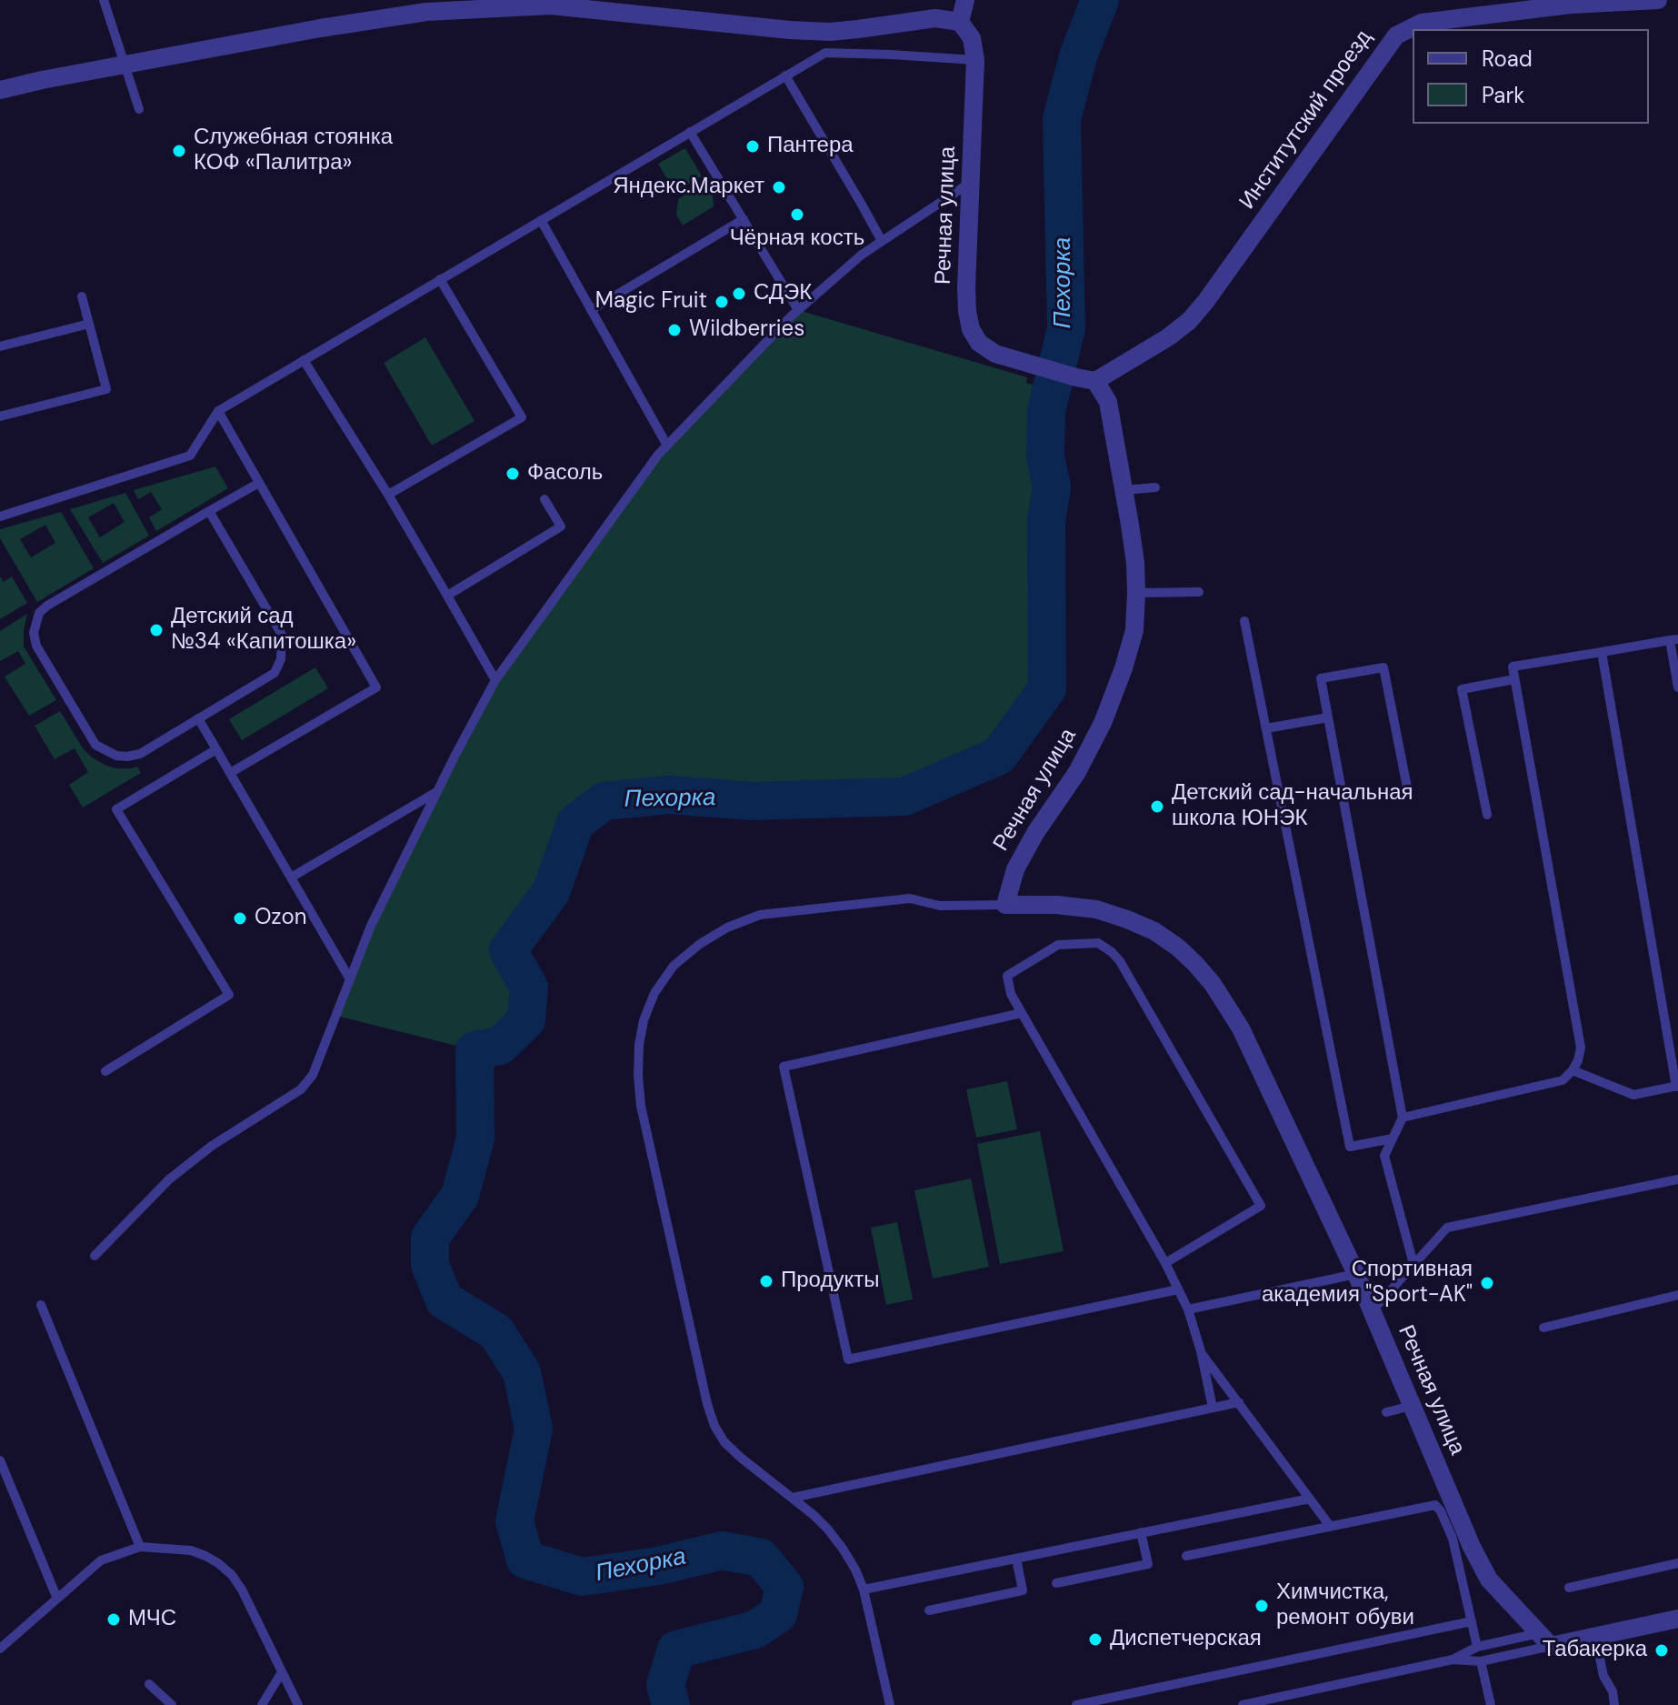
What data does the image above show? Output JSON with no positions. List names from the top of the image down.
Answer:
{
  "streets": {
    "street": ["Институтский проезд", "Речная улица"]
  },
  "crossings": [
    ["Институтский проезд", "Речная улица"]
  ],
  "water": ["Пехорка"],
  "places": [
    "Пантера",
    "Служебная стоянка КОФ «Палитра»",
    "Яндекс.Маркет",
    "Чёрная кость",
    "СДЭК",
    "Magic Fruit",
    "Wildberries",
    "Фасоль",
    "Детский сад №34 «Капитошка»",
    "Детский сад-начальная школа ЮНЭК",
    "Ozon",
    "Продукты",
    "Спортивная академия \"Sport-AK\"",
    "Химчистка, ремонт обуви",
    "МЧС",
    "Диспетчерская",
    "Табакерка"
  ],
  "legend": ["Road", "Park"]
}
